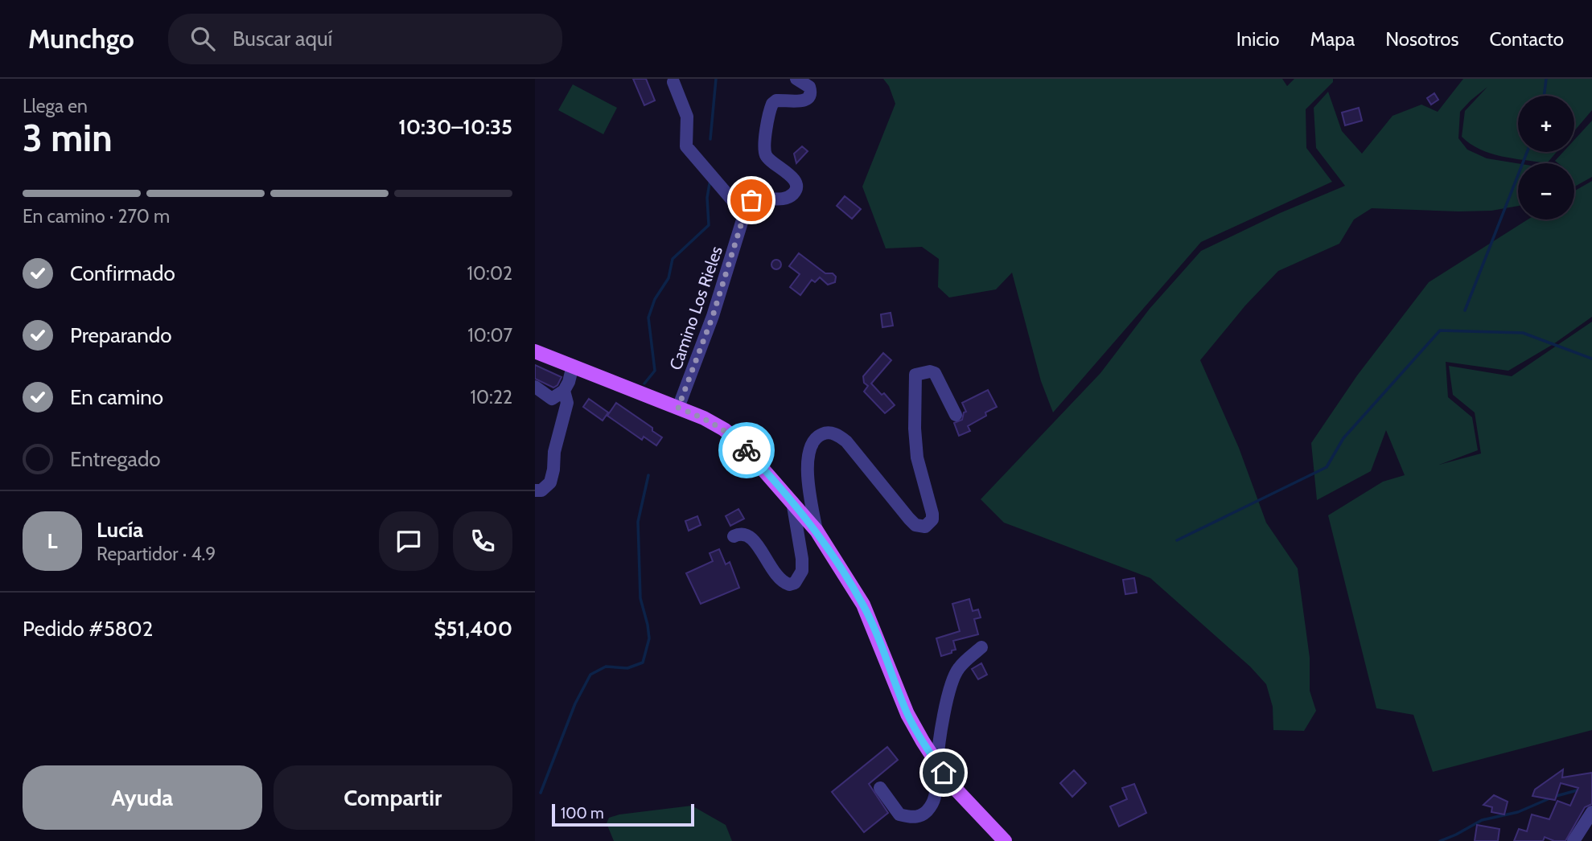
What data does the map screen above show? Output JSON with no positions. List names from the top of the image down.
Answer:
{
  "streets": {
    "street": ["Camino Los Rieles"]
  },
  "scale_bar": "100 m",
  "page": {
    "header": "Munchgo",
    "search": "Buscar aquí",
    "nav": [
      "Inicio",
      "Mapa",
      "Nosotros",
      "Contacto"
    ],
    "heading": ["3 min", "Llega en", "10:30–10:35"],
    "panel": [
      "Lucía",
      "Repartidor · 4.9",
      "Pedido #5802",
      "$51,400"
    ],
    "map_buttons": ["+", "−"],
    "bar": "En camino · 270 m",
    "list": [
      ["Confirmado", "10:02"],
      ["Preparando", "10:07"],
      ["En camino", "10:22"],
      "Entregado"
    ],
    "round": "L",
    "buttons": ["Ayuda", "Compartir"],
    "scale": "100 m"
  }
}
